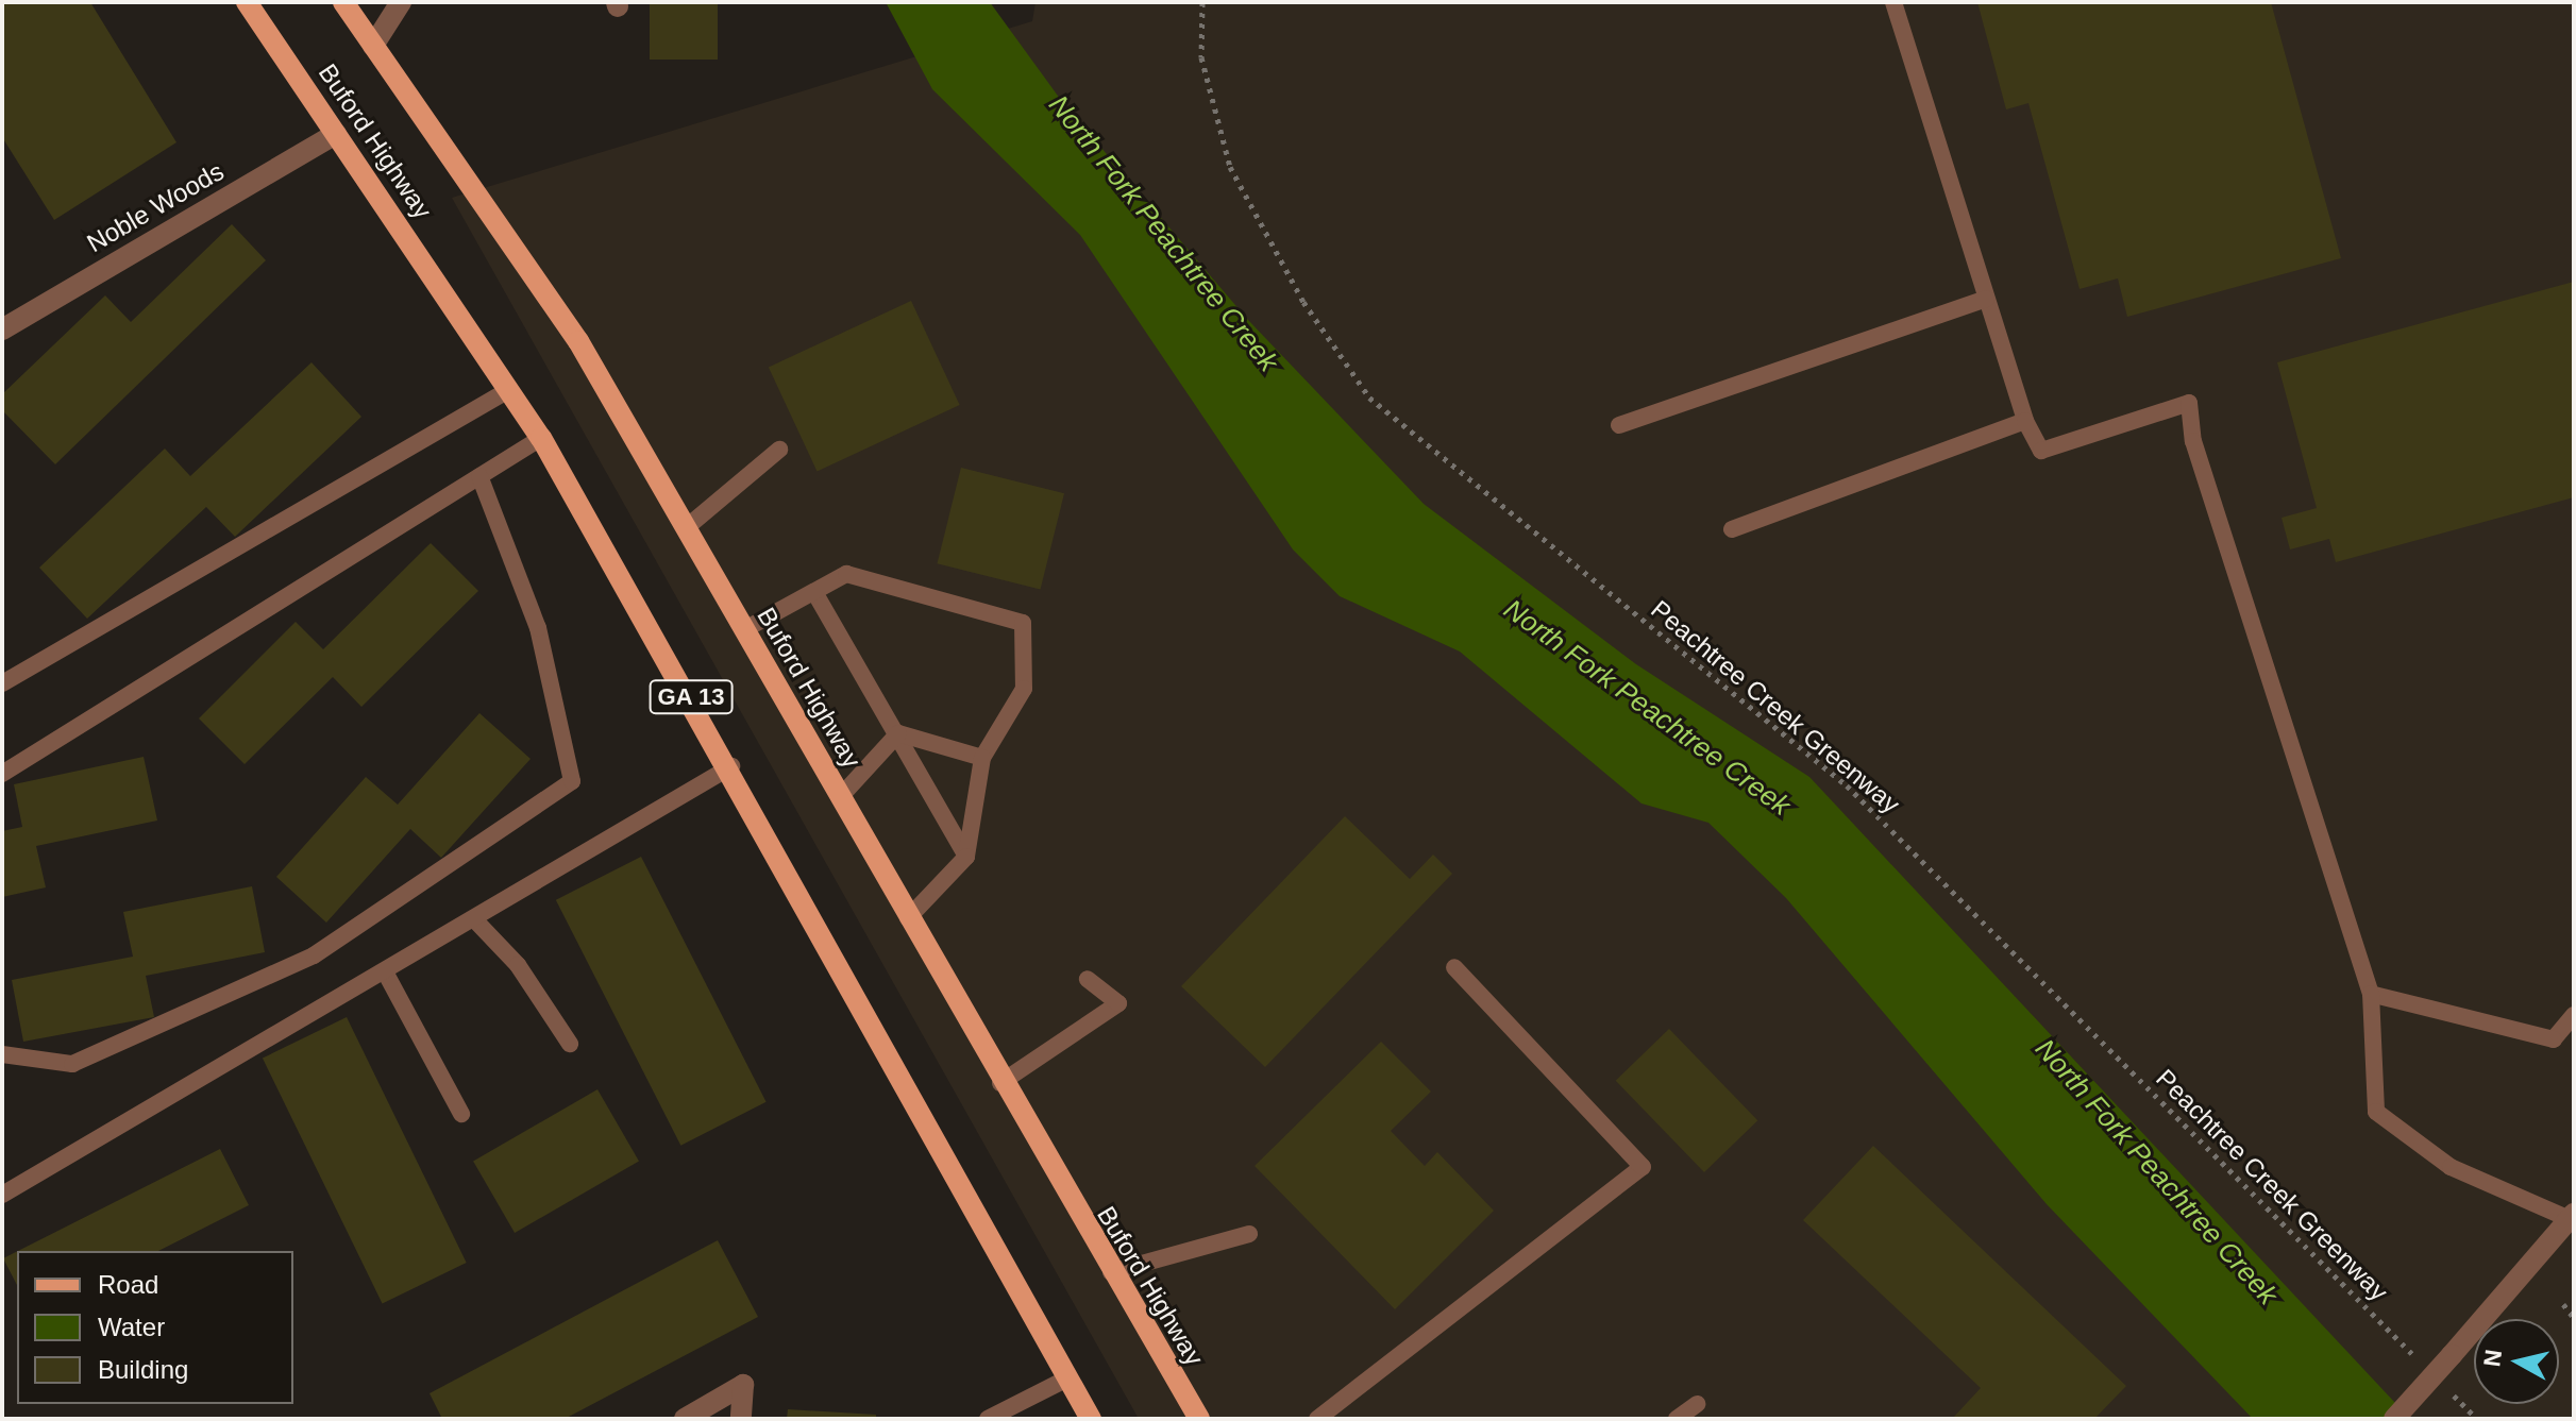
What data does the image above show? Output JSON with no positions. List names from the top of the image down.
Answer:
{
  "streets": {
    "main road": ["Buford Highway", "GA 13"],
    "street": ["Noble Woods"],
    "path": ["Peachtree Creek Greenway"]
  },
  "crossings": [
    ["Buford Highway", "Noble Woods"]
  ],
  "water": ["North Fork Peachtree Creek"],
  "legend": ["Road", "Water", "Building"],
  "north": "left"
}
